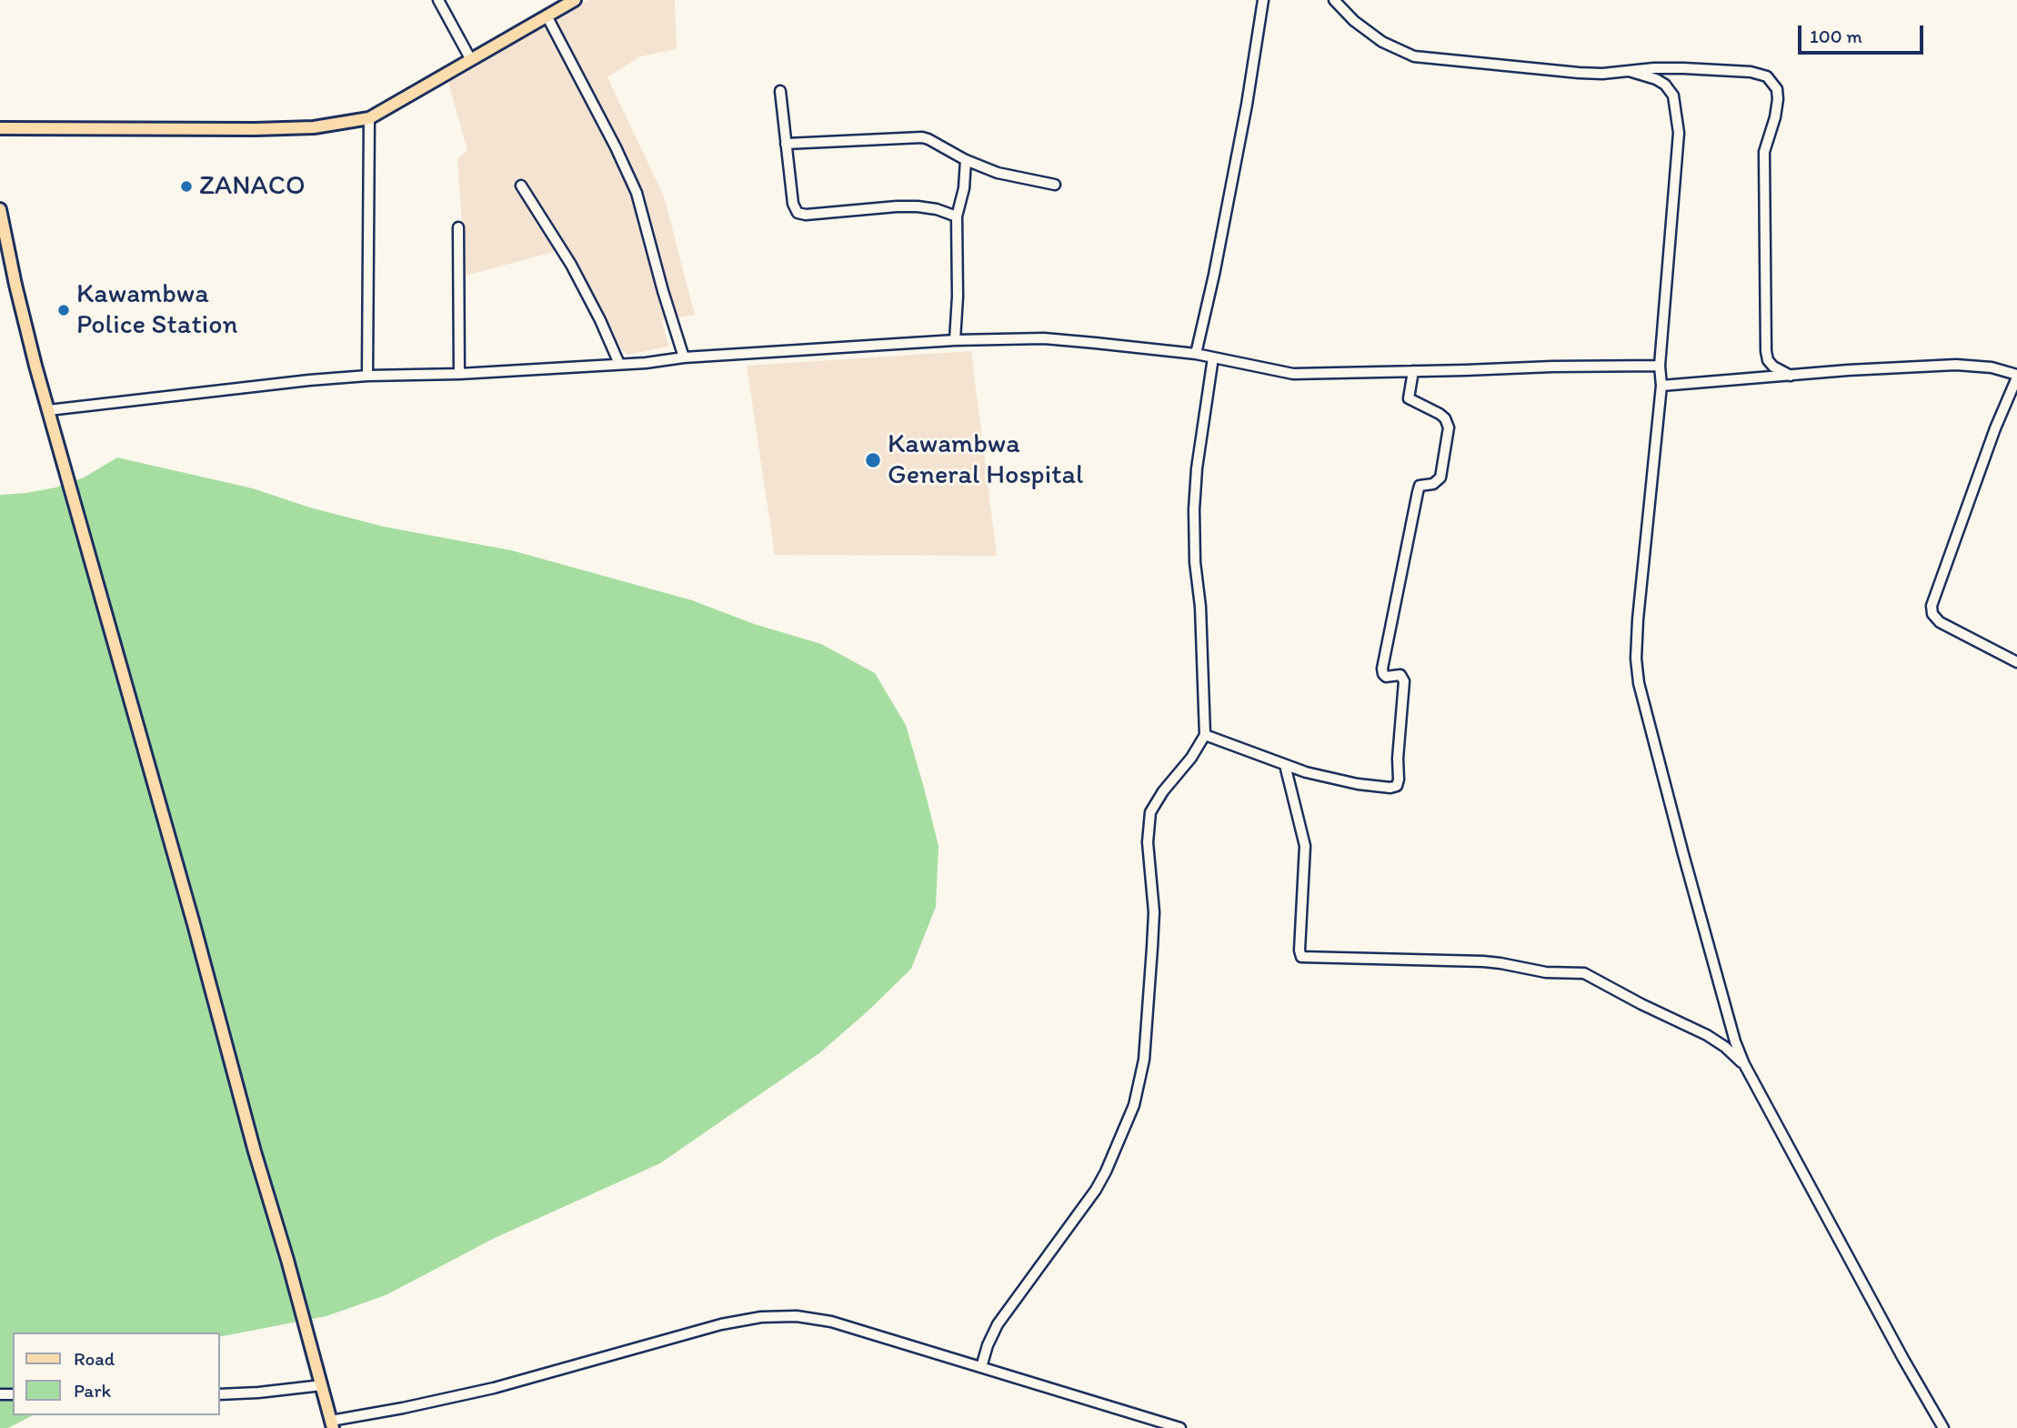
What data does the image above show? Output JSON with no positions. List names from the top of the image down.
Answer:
{
  "places": ["ZANACO", "Kawambwa Police Station", "Kawambwa General Hospital"],
  "legend": ["Road", "Park"],
  "scale_bar": "100 m"
}
